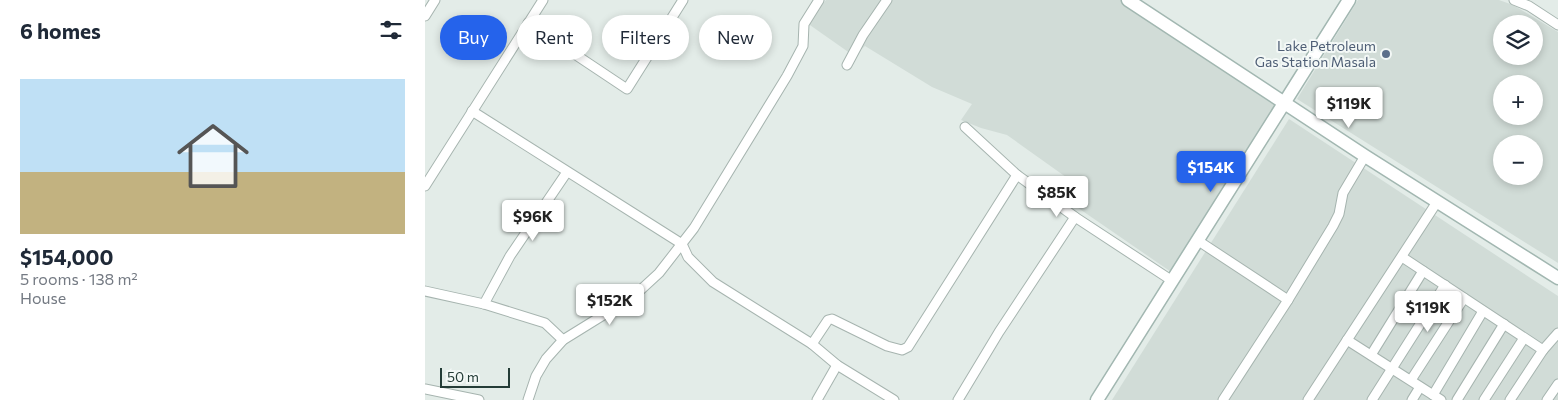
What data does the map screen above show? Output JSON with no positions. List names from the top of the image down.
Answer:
{
  "places": ["Lake Petroleum Gas Station Masala"],
  "scale_bar": "50 m",
  "page": {
    "heading": "6 homes",
    "map_buttons": ["+", "−"],
    "chip": [
      "Buy",
      "Rent",
      "Filters",
      "New"
    ],
    "list": [
      {
        "name": "$154,000",
        "note": "5 rooms · 138 m² · House"
      }
    ],
    "price": [
      "$119K",
      "$154K",
      "$85K",
      "$96K",
      "$152K",
      "$119K"
    ],
    "scale": "50 m"
  }
}
